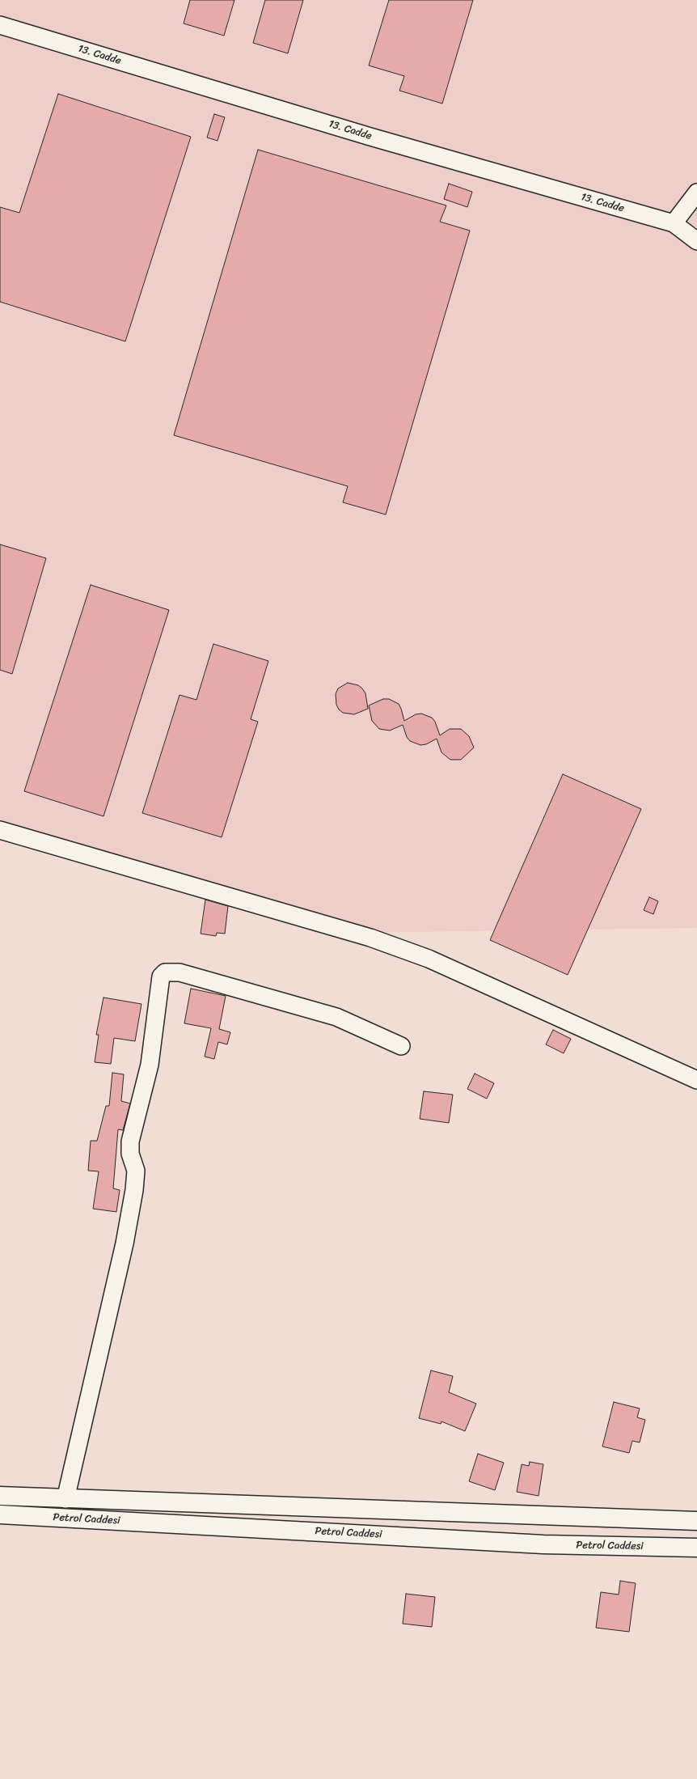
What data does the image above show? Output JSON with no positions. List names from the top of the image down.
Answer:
{
  "streets": {
    "main road": ["Petrol Caddesi"],
    "street": ["13. Cadde"]
  }
}
